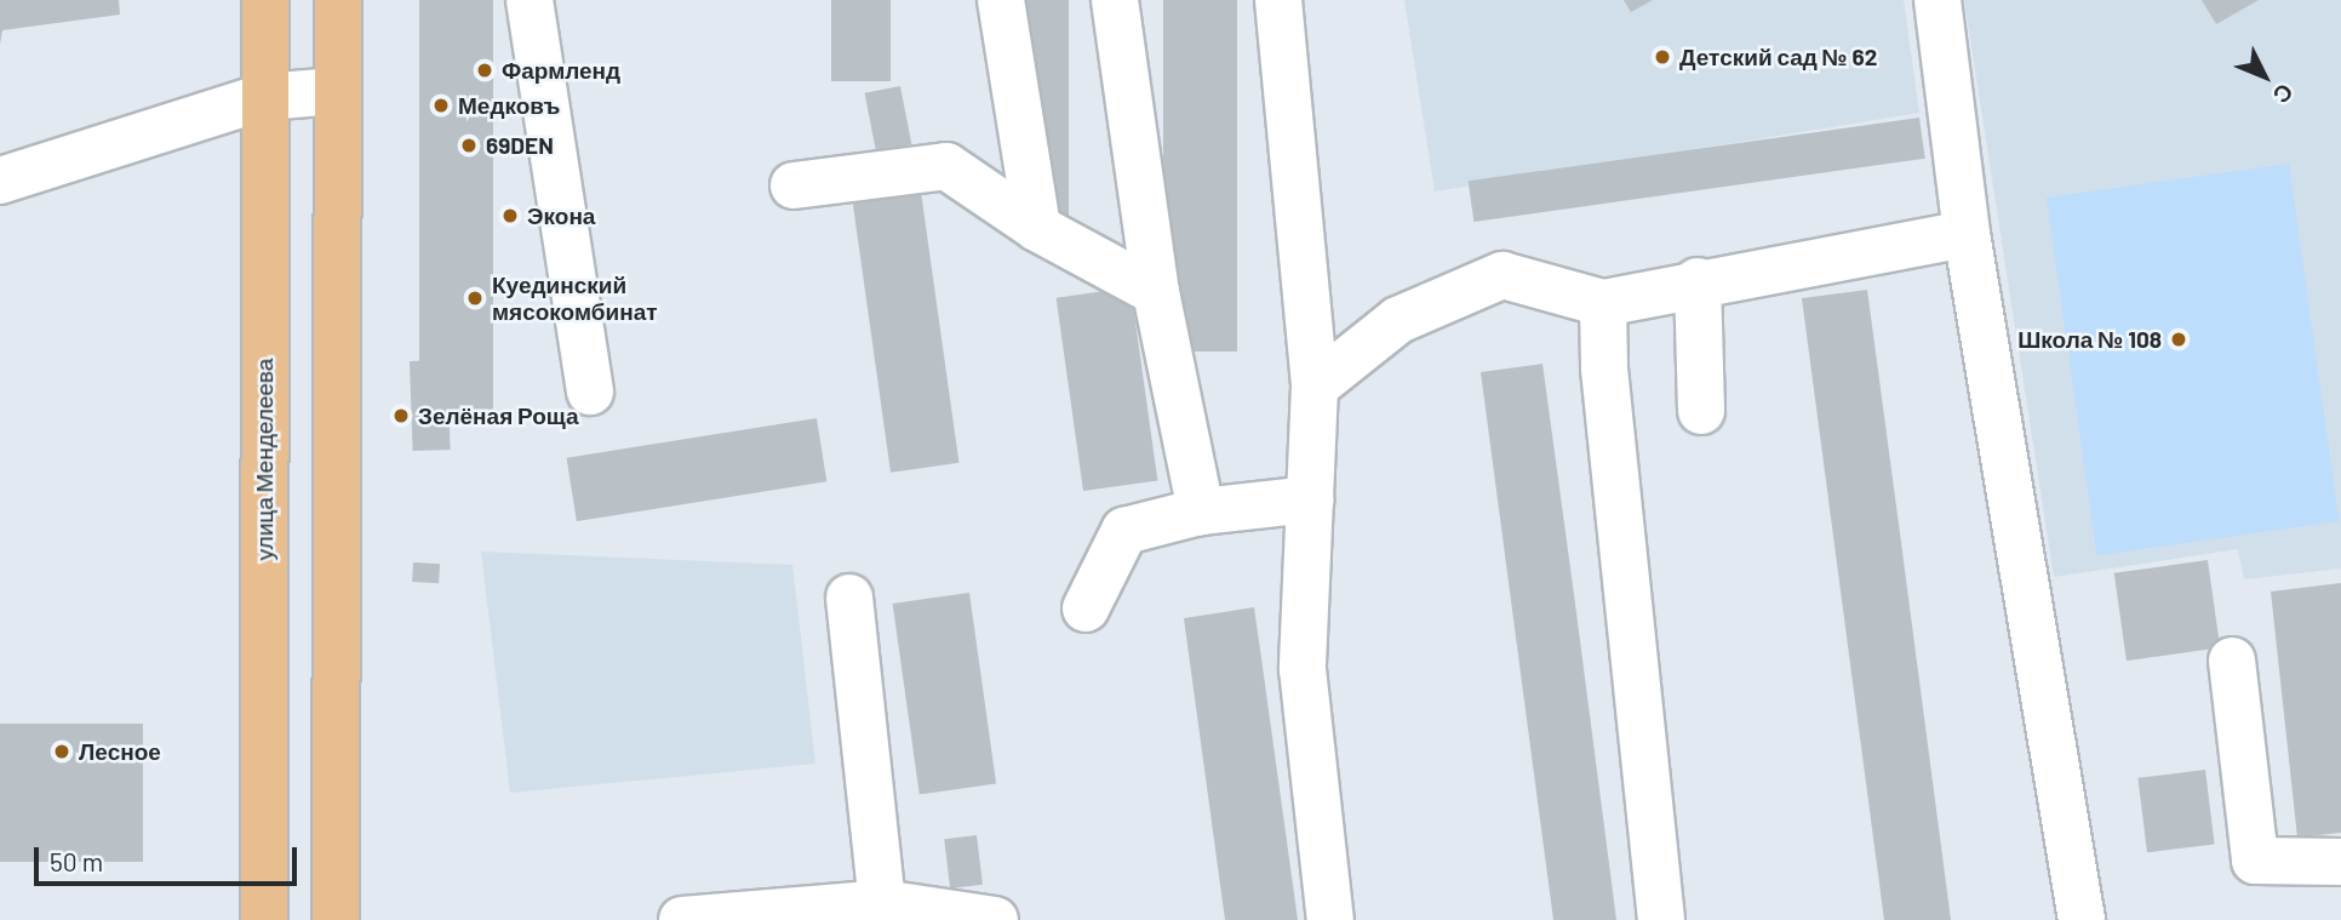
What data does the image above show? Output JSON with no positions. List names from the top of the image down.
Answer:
{
  "streets": {
    "main road": ["улица Менделеева"]
  },
  "places": [
    "Детский сад № 62",
    "Фармленд",
    "Медковъ",
    "69DEN",
    "Экона",
    "Куединский мясокомбинат",
    "Школа № 108",
    "Зелёная Роща",
    "Лесное"
  ],
  "scale_bar": "50 m",
  "north": "bottom right"
}
